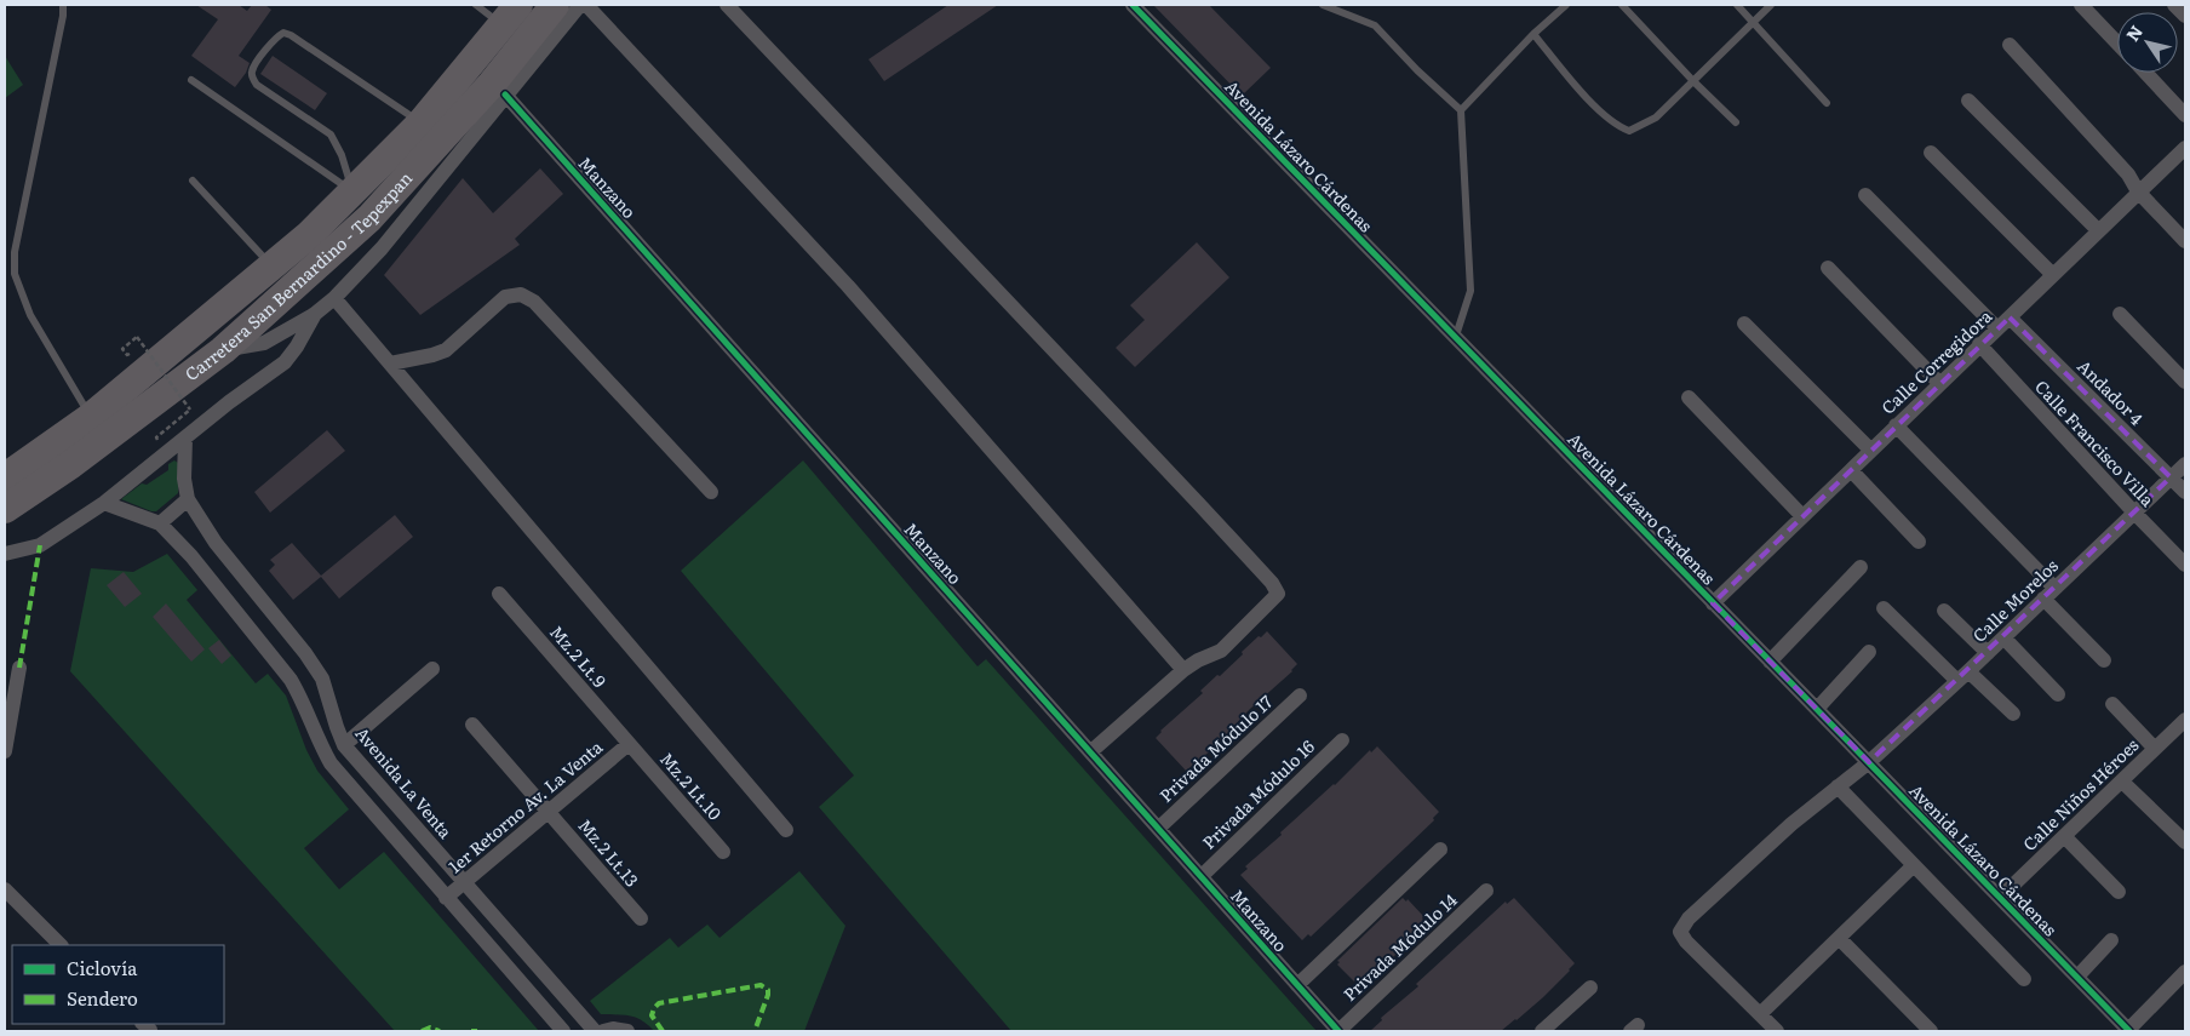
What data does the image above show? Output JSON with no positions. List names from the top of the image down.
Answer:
{
  "streets": {
    "highway": ["Carretera San Bernardino - Tepexpan"],
    "street": [
      "Avenida Lázaro Cárdenas",
      "Manzano",
      "Calle Corregidora",
      "Andador 4",
      "Calle Francisco Villa",
      "Calle Morelos",
      "Mz.2 Lt.9",
      "Privada Módulo 17",
      "Avenida La Venta",
      "Mz.2 Lt.10",
      "Privada Módulo 16",
      "Calle Niños Héroes",
      "1er Retorno Av. La Venta",
      "Mz.2 Lt.13",
      "Privada Módulo 14"
    ]
  },
  "crossings": [
    ["Avenida Lázaro Cárdenas", "Calle Corregidora"],
    ["Avenida Lázaro Cárdenas", "Calle Morelos"],
    ["Avenida Lázaro Cárdenas", "Calle Niños Héroes"],
    ["Manzano", "Privada Módulo 17"],
    ["Manzano", "Privada Módulo 16"],
    ["Manzano", "Privada Módulo 14"],
    ["Calle Corregidora", "Andador 4"],
    ["Calle Corregidora", "Calle Francisco Villa"],
    ["Andador 4", "Calle Morelos"],
    ["Calle Francisco Villa", "Calle Morelos"],
    ["Mz.2 Lt.9", "Mz.2 Lt.10"],
    ["Mz.2 Lt.9", "1er Retorno Av. La Venta"],
    ["Avenida La Venta", "1er Retorno Av. La Venta"],
    ["Mz.2 Lt.10", "1er Retorno Av. La Venta"],
    ["1er Retorno Av. La Venta", "Mz.2 Lt.13"]
  ],
  "legend": ["Ciclovía", "Sendero"],
  "north": "top left"
}
